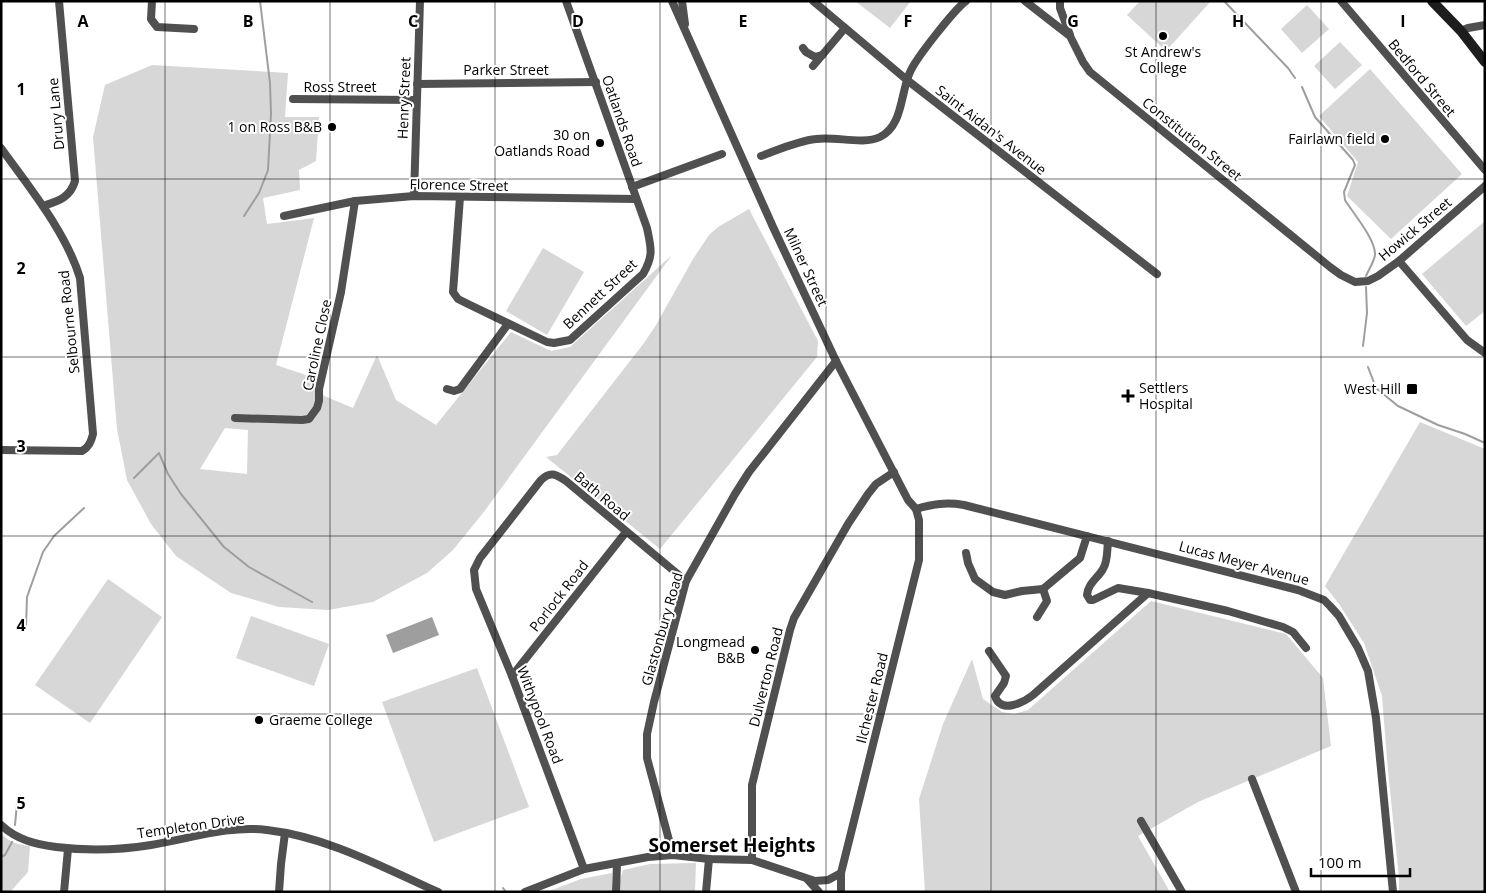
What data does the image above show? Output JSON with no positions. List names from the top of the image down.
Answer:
{
  "streets": {
    "street": [
      "Parker Street",
      "Bedford Street",
      "Ross Street",
      "Henry Street",
      "Drury Lane",
      "Oatlands Road",
      "Saint Aidan's Avenue",
      "Constitution Street",
      "Florence Street",
      "Howick Street",
      "Milner Street",
      "Bennett Street",
      "Selbourne Road",
      "Caroline Close",
      "Bath Road",
      "Lucas Meyer Avenue",
      "Porlock Road",
      "Glastonbury Road",
      "Dulverton Road",
      "Ilchester Road",
      "Withypool Road",
      "Templeton Drive"
    ]
  },
  "crossings": [
    ["Parker Street", "Henry Street"],
    ["Parker Street", "Oatlands Road"],
    ["Ross Street", "Henry Street"],
    ["Henry Street", "Florence Street"],
    ["Drury Lane", "Selbourne Road"],
    ["Oatlands Road", "Florence Street"],
    ["Oatlands Road", "Bennett Street"],
    ["Constitution Street", "Howick Street"],
    ["Florence Street", "Bennett Street"],
    ["Florence Street", "Caroline Close"],
    ["Milner Street", "Lucas Meyer Avenue"],
    ["Milner Street", "Glastonbury Road"],
    ["Milner Street", "Dulverton Road"],
    ["Milner Street", "Ilchester Road"],
    ["Bath Road", "Porlock Road"],
    ["Bath Road", "Glastonbury Road"],
    ["Bath Road", "Withypool Road"],
    ["Lucas Meyer Avenue", "Ilchester Road"],
    ["Porlock Road", "Withypool Road"]
  ],
  "districts": ["Somerset Heights"],
  "places": {
    "other": [
      "St Andrew's College",
      "1 on Ross B&B",
      "Fairlawn field",
      "30 on Oatlands Road",
      "Longmead B&B",
      "Graeme College"
    ],
    "transit": ["West Hill"],
    "health": ["Settlers Hospital"]
  },
  "scale_bar": "100 m",
  "grid": {
    "columns": [
      "A",
      "B",
      "C",
      "D",
      "E",
      "F",
      "G",
      "H",
      "I"
    ],
    "rows": [
      "1",
      "2",
      "3",
      "4",
      "5"
    ]
  }
}
